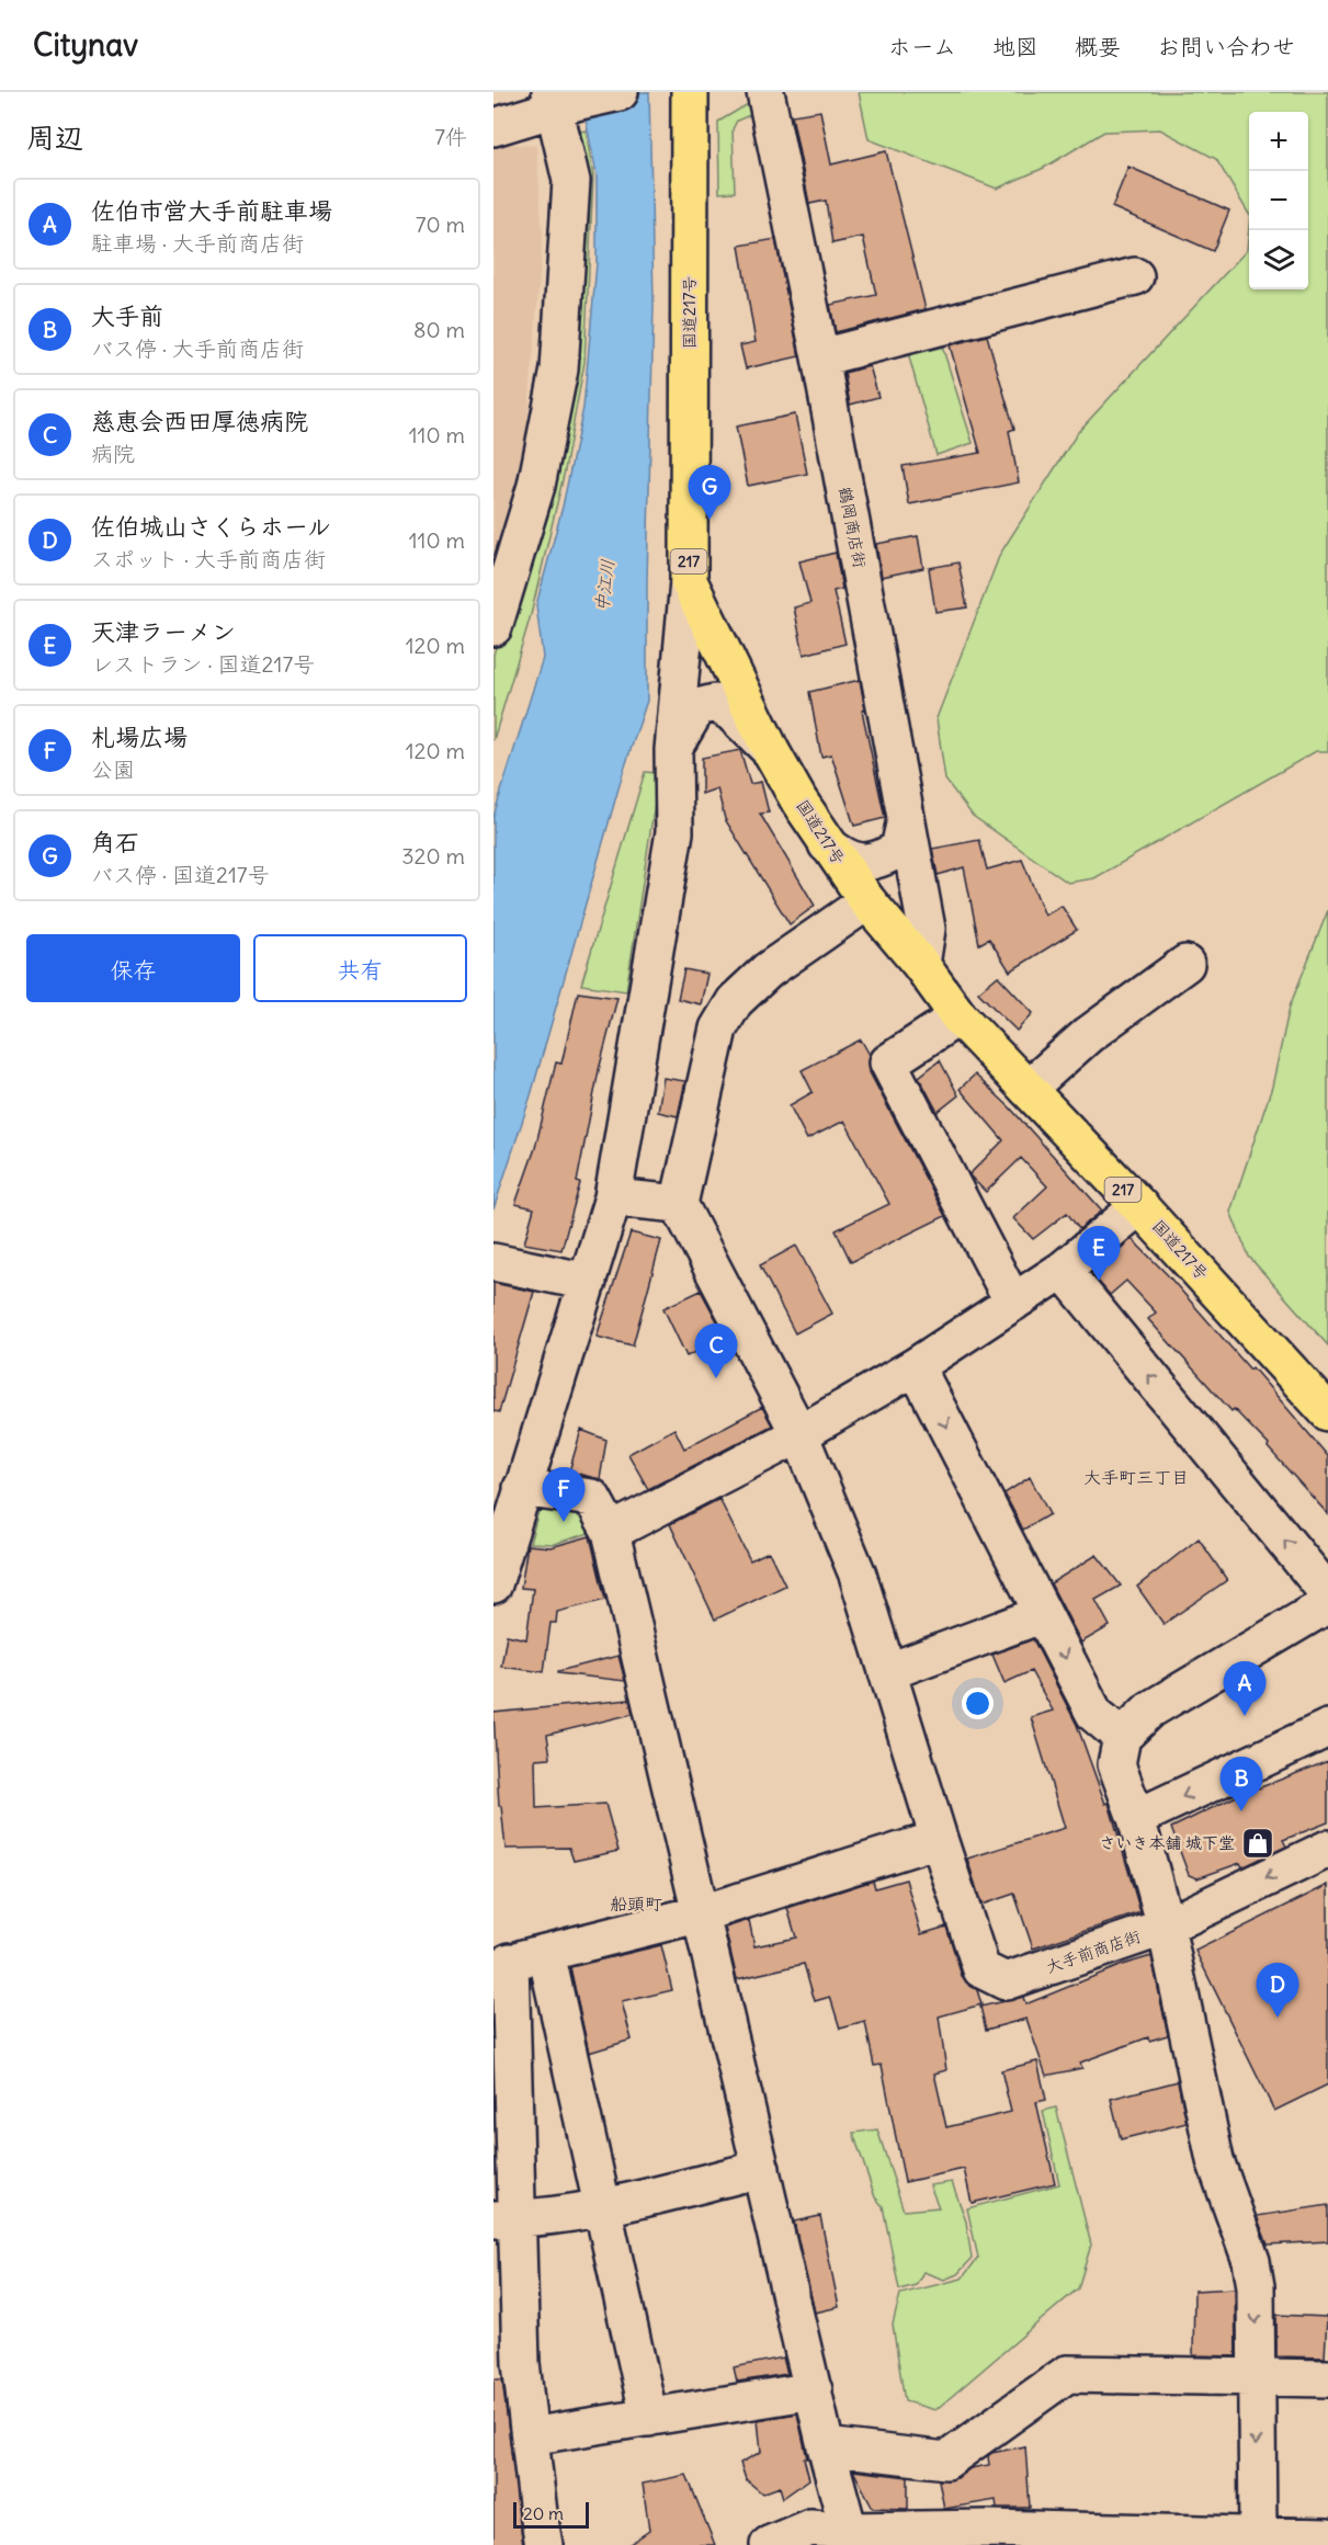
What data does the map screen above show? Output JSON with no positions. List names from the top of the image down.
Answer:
{
  "streets": {
    "highway": ["国道217号", "217"],
    "street": ["鶴岡商店街", "大手前商店街"]
  },
  "crossings": [
    ["国道217号", "鶴岡商店街"]
  ],
  "districts": ["大手町三丁目", "船頭町"],
  "water": ["中江川"],
  "places": {
    "shop": ["さいき本舗 城下堂"]
  },
  "scale_bar": "20 m",
  "page": {
    "header": "Citynav",
    "nav": [
      "ホーム",
      "地図",
      "概要",
      "お問い合わせ"
    ],
    "heading": ["周辺", "7件"],
    "map_buttons": ["+", "−"],
    "list": [
      {
        "mark": "A",
        "name": "佐伯市営大手前駐車場",
        "note": "駐車場 · 大手前商店街",
        "value": "70 m"
      },
      {
        "mark": "B",
        "name": "大手前",
        "note": "バス停 · 大手前商店街",
        "value": "80 m"
      },
      {
        "mark": "C",
        "name": "慈恵会西田厚徳病院",
        "note": "病院",
        "value": "110 m"
      },
      {
        "mark": "D",
        "name": "佐伯城山さくらホール",
        "note": "スポット · 大手前商店街",
        "value": "110 m"
      },
      {
        "mark": "E",
        "name": "天津ラーメン",
        "note": "レストラン · 国道217号",
        "value": "120 m"
      },
      {
        "mark": "F",
        "name": "札場広場",
        "note": "公園",
        "value": "120 m"
      },
      {
        "mark": "G",
        "name": "角石",
        "note": "バス停 · 国道217号",
        "value": "320 m"
      }
    ],
    "pins": [
      "G",
      "E",
      "C",
      "F",
      "A",
      "B",
      "D"
    ],
    "buttons": ["保存", "共有"],
    "scale": "20 m"
  }
}
